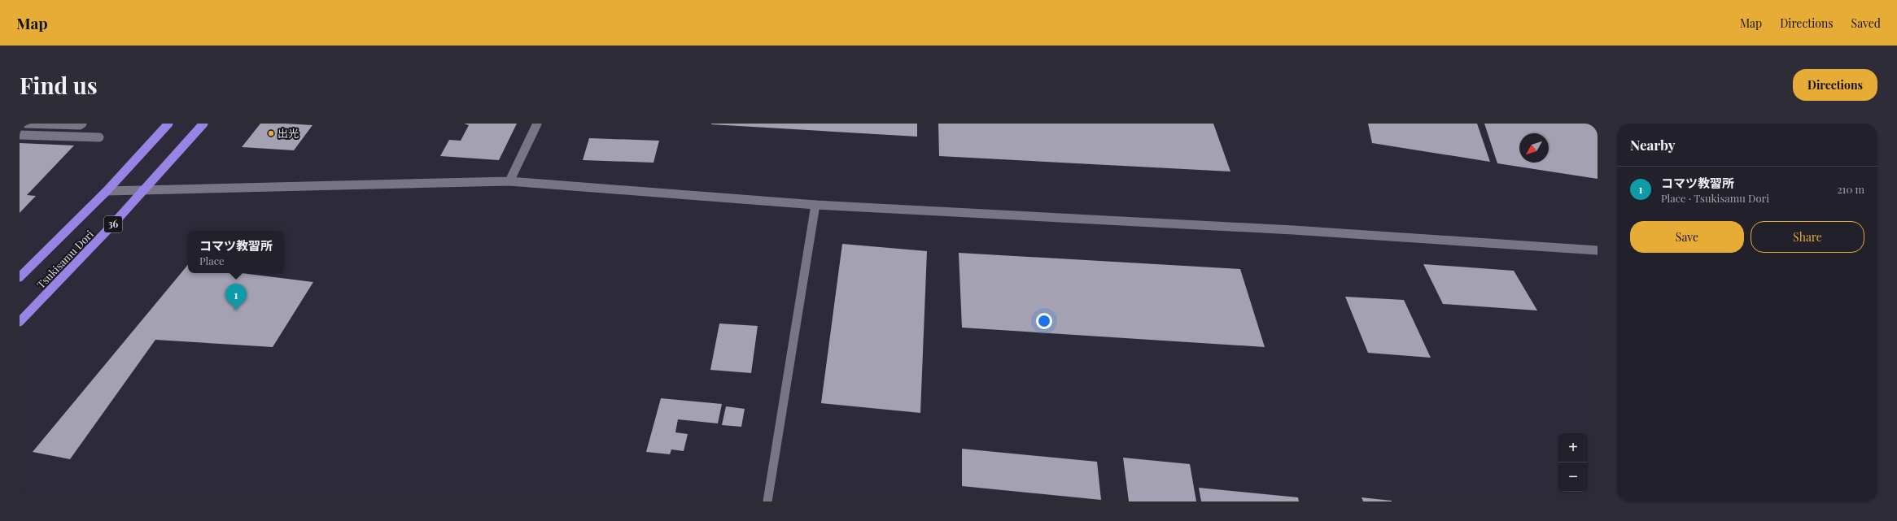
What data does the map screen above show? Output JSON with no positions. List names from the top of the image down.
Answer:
{
  "streets": {
    "highway": ["36", "Tsukisamu Dori"]
  },
  "places": ["出光"],
  "north": "bottom left",
  "page": {
    "header": "Map",
    "nav": ["Map", "Directions", "Saved"],
    "buttons": [
      "Directions",
      ["Save", "Share"]
    ],
    "title": "Find us",
    "heading": "Nearby",
    "list": [
      {
        "mark": "1",
        "name": "コマツ教習所",
        "note": "Place · Tsukisamu Dori",
        "value": "210 m"
      }
    ],
    "popup": ["コマツ教習所", "Place"],
    "pins": "1",
    "map_buttons": ["+", "−"]
  }
}
